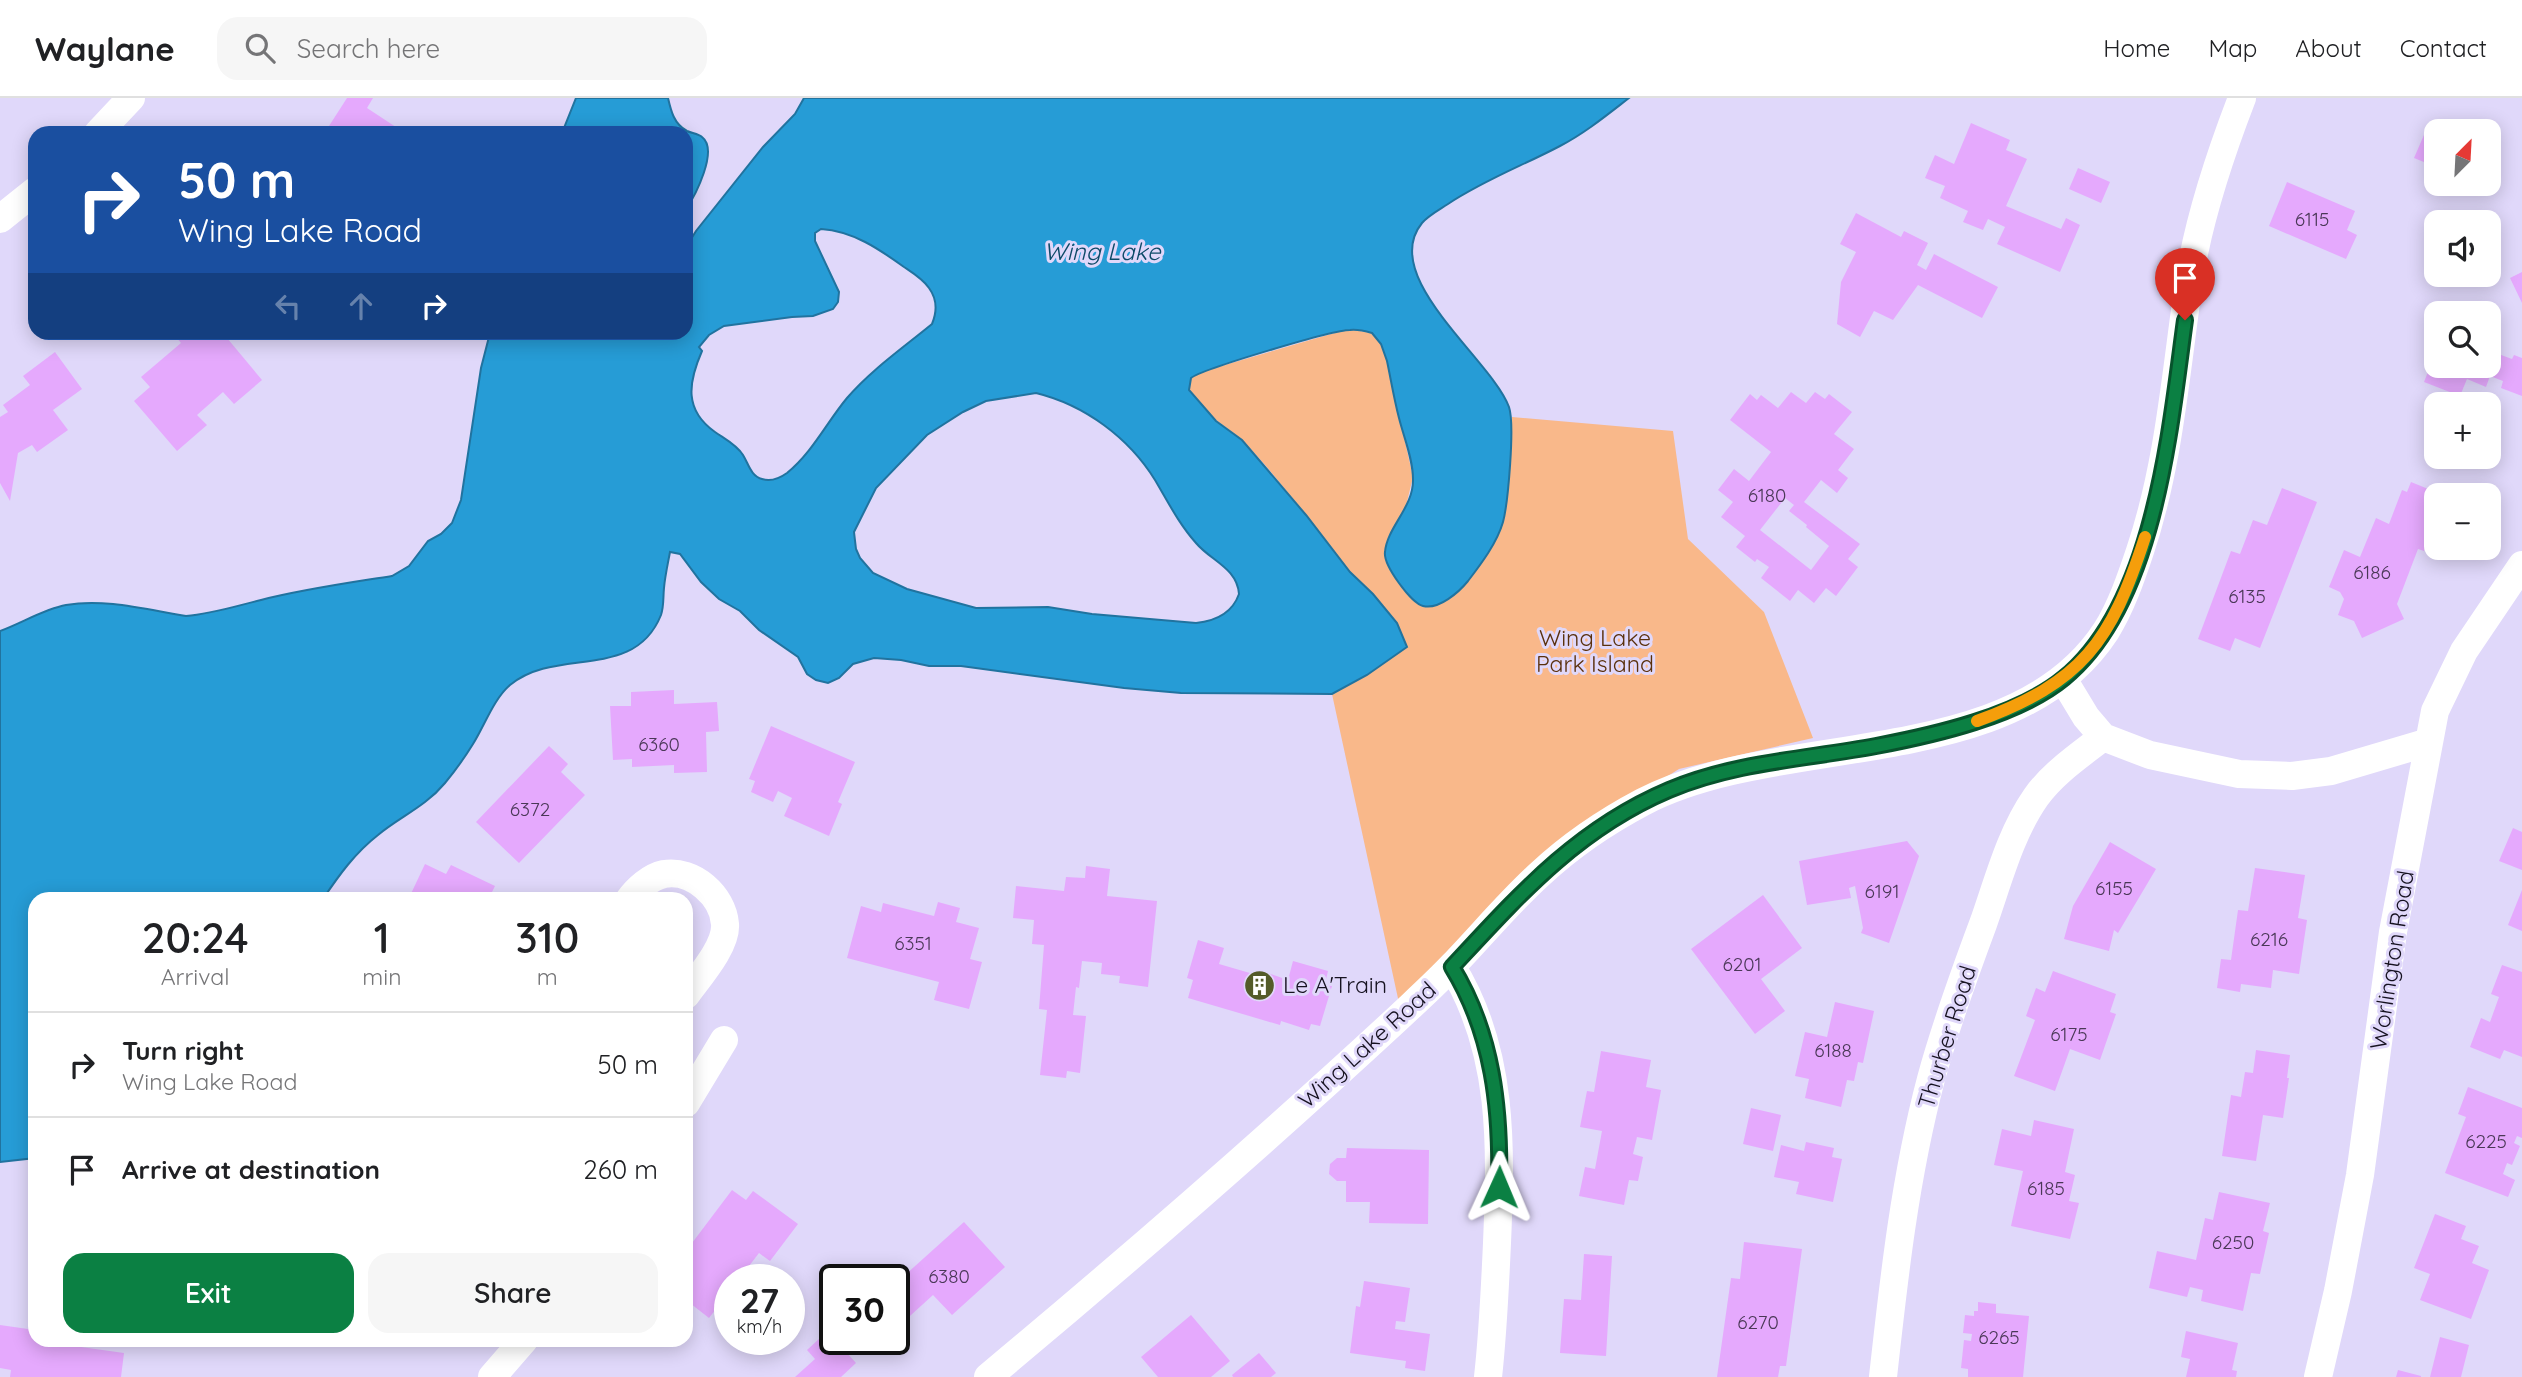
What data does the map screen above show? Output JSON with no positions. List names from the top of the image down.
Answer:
{
  "streets": {
    "street": ["Worlington Road", "Thurber Road", "Wing Lake Road"]
  },
  "water": ["Wing Lake"],
  "parks": ["Wing Lake Park Island"],
  "places": {
    "building": ["Le A'Train"]
  },
  "house_numbers": [
    "6115",
    "6180",
    "6186",
    "6135",
    "6360",
    "6372",
    "6155",
    "6191",
    "6216",
    "6351",
    "6201",
    "6175",
    "6188",
    "6225",
    "6185",
    "6250",
    "6380",
    "6270",
    "6265"
  ],
  "north": "top right",
  "page": {
    "header": "Waylane",
    "search": "Search here",
    "nav": [
      "Home",
      "Map",
      "About",
      "Contact"
    ],
    "map_buttons": ["+", "−"],
    "turn": ["50 m", "Wing Lake Road"],
    "eta": [
      "20:24",
      "Arrival",
      "1",
      "min",
      "310",
      "m"
    ],
    "list": [
      {
        "name": "Turn right",
        "note": "Wing Lake Road",
        "value": "50 m"
      },
      {
        "name": "Arrive at destination",
        "value": "260 m"
      }
    ],
    "buttons": ["Exit", "Share"],
    "speed": "27 km/h",
    "limit": "30"
  }
}
